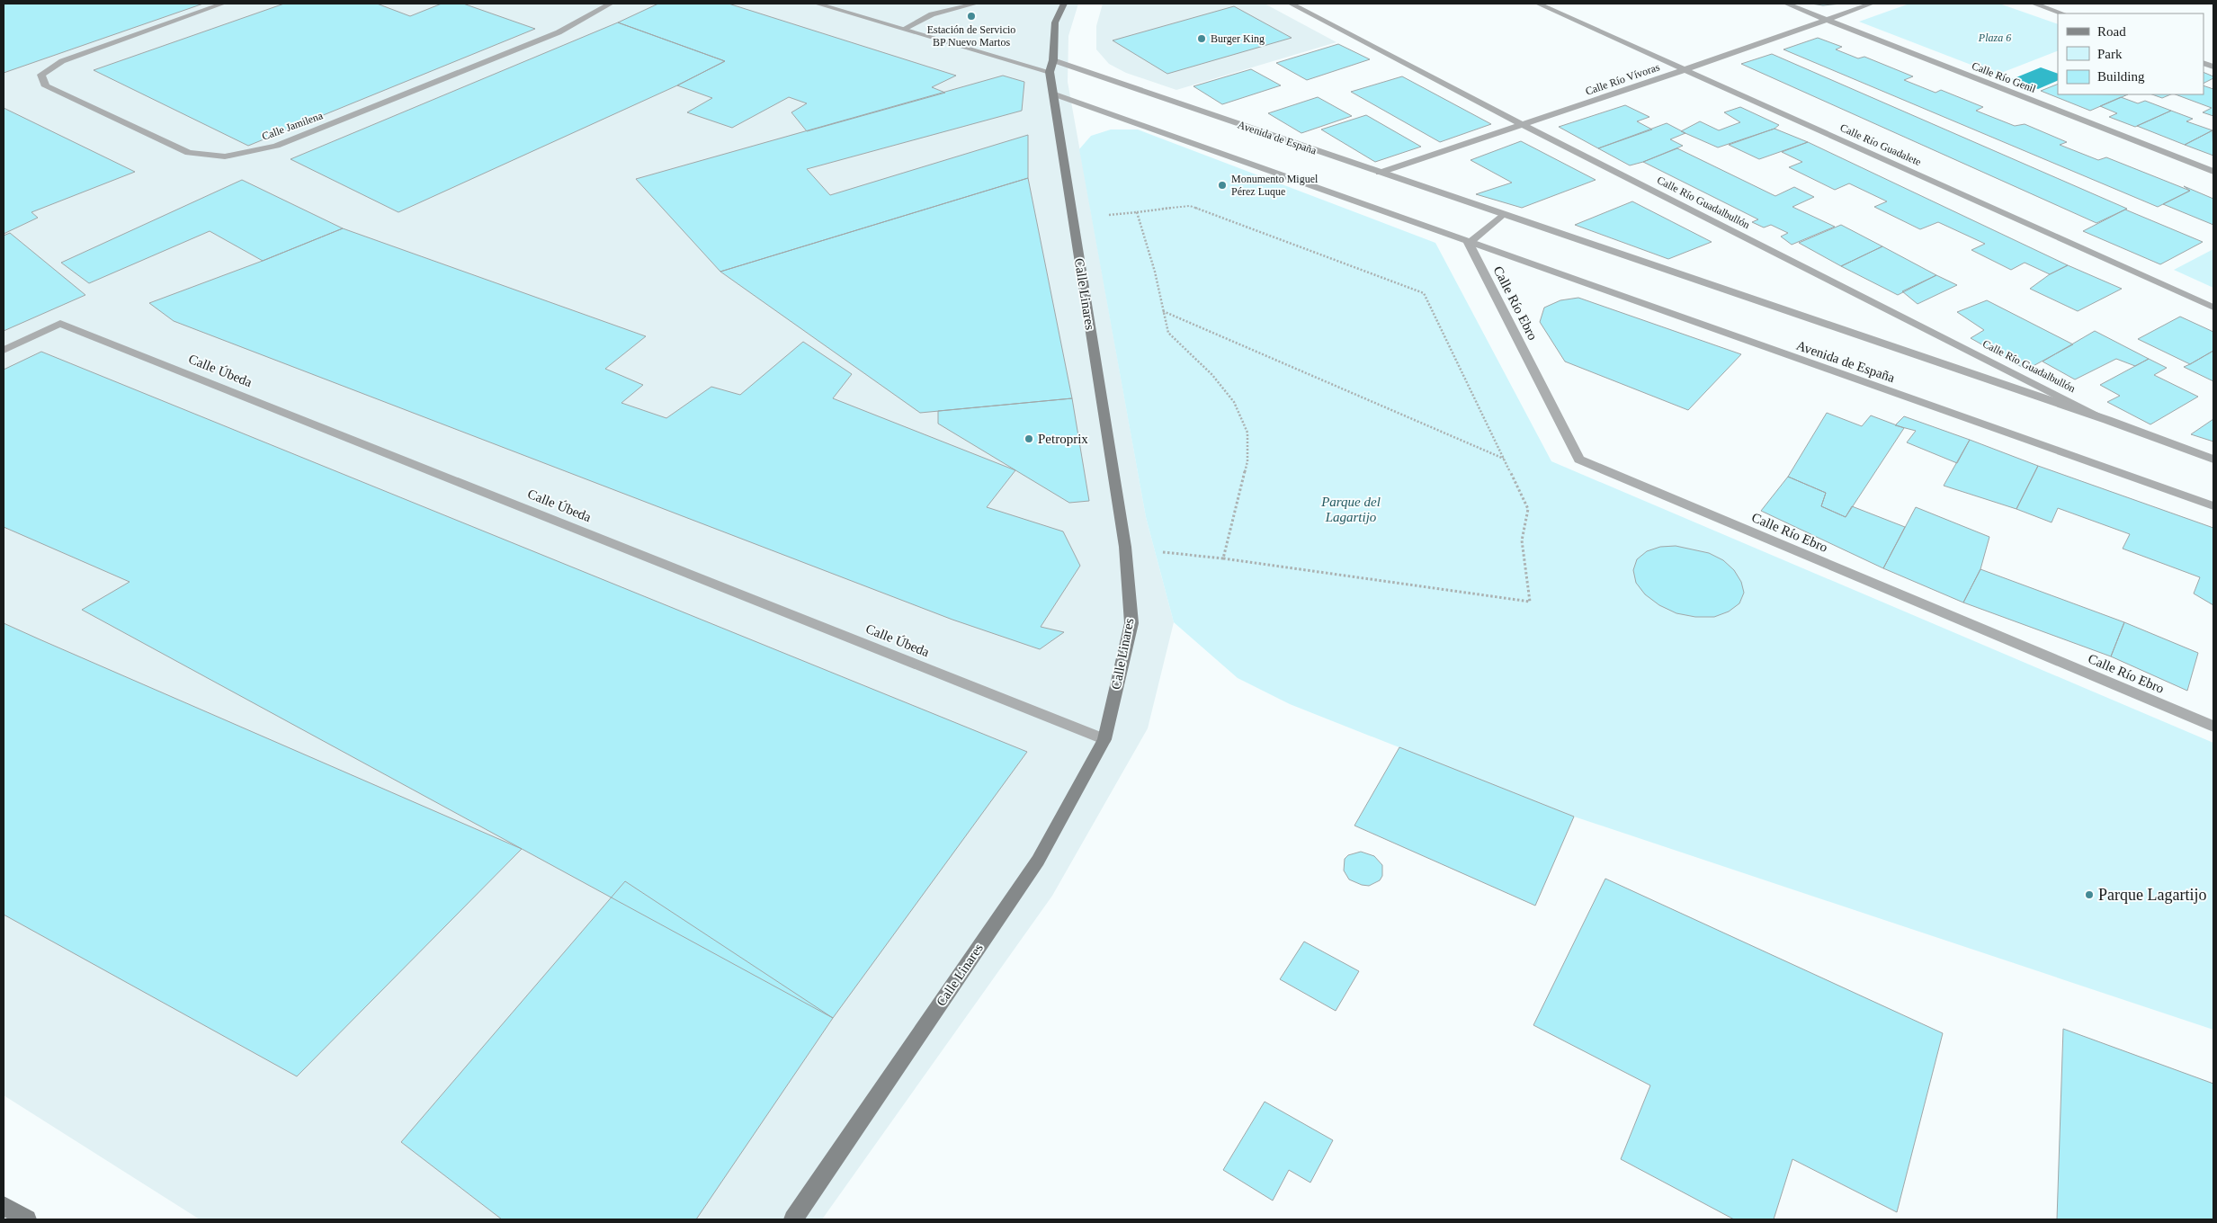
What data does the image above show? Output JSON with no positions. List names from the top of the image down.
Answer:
{
  "streets": {
    "main road": ["Calle Linares"],
    "street": [
      "Calle Río Genil",
      "Calle Río Vívoras",
      "Calle Jamilena",
      "Avenida de España",
      "Calle Río Guadalete",
      "Calle Río Guadalbullón",
      "Calle Río Ebro",
      "Calle Úbeda"
    ]
  },
  "crossings": [
    ["Calle Río Genil", "Calle Río Vívoras"],
    ["Calle Río Vívoras", "Avenida de España"],
    ["Calle Río Vívoras", "Calle Río Guadalete"],
    ["Calle Río Vívoras", "Calle Río Guadalbullón"],
    ["Avenida de España", "Calle Río Guadalbullón"],
    ["Avenida de España", "Calle Linares"],
    ["Avenida de España", "Calle Río Ebro"],
    ["Calle Linares", "Calle Úbeda"]
  ],
  "parks": ["Plaza 6", "Parque del Lagartijo"],
  "places": [
    "Estación de Servicio BP Nuevo Martos",
    "Burger King",
    "Monumento Miguel Pérez Luque",
    "Petroprix",
    "Parque Lagartijo"
  ],
  "legend": ["Road", "Park", "Building"]
}
